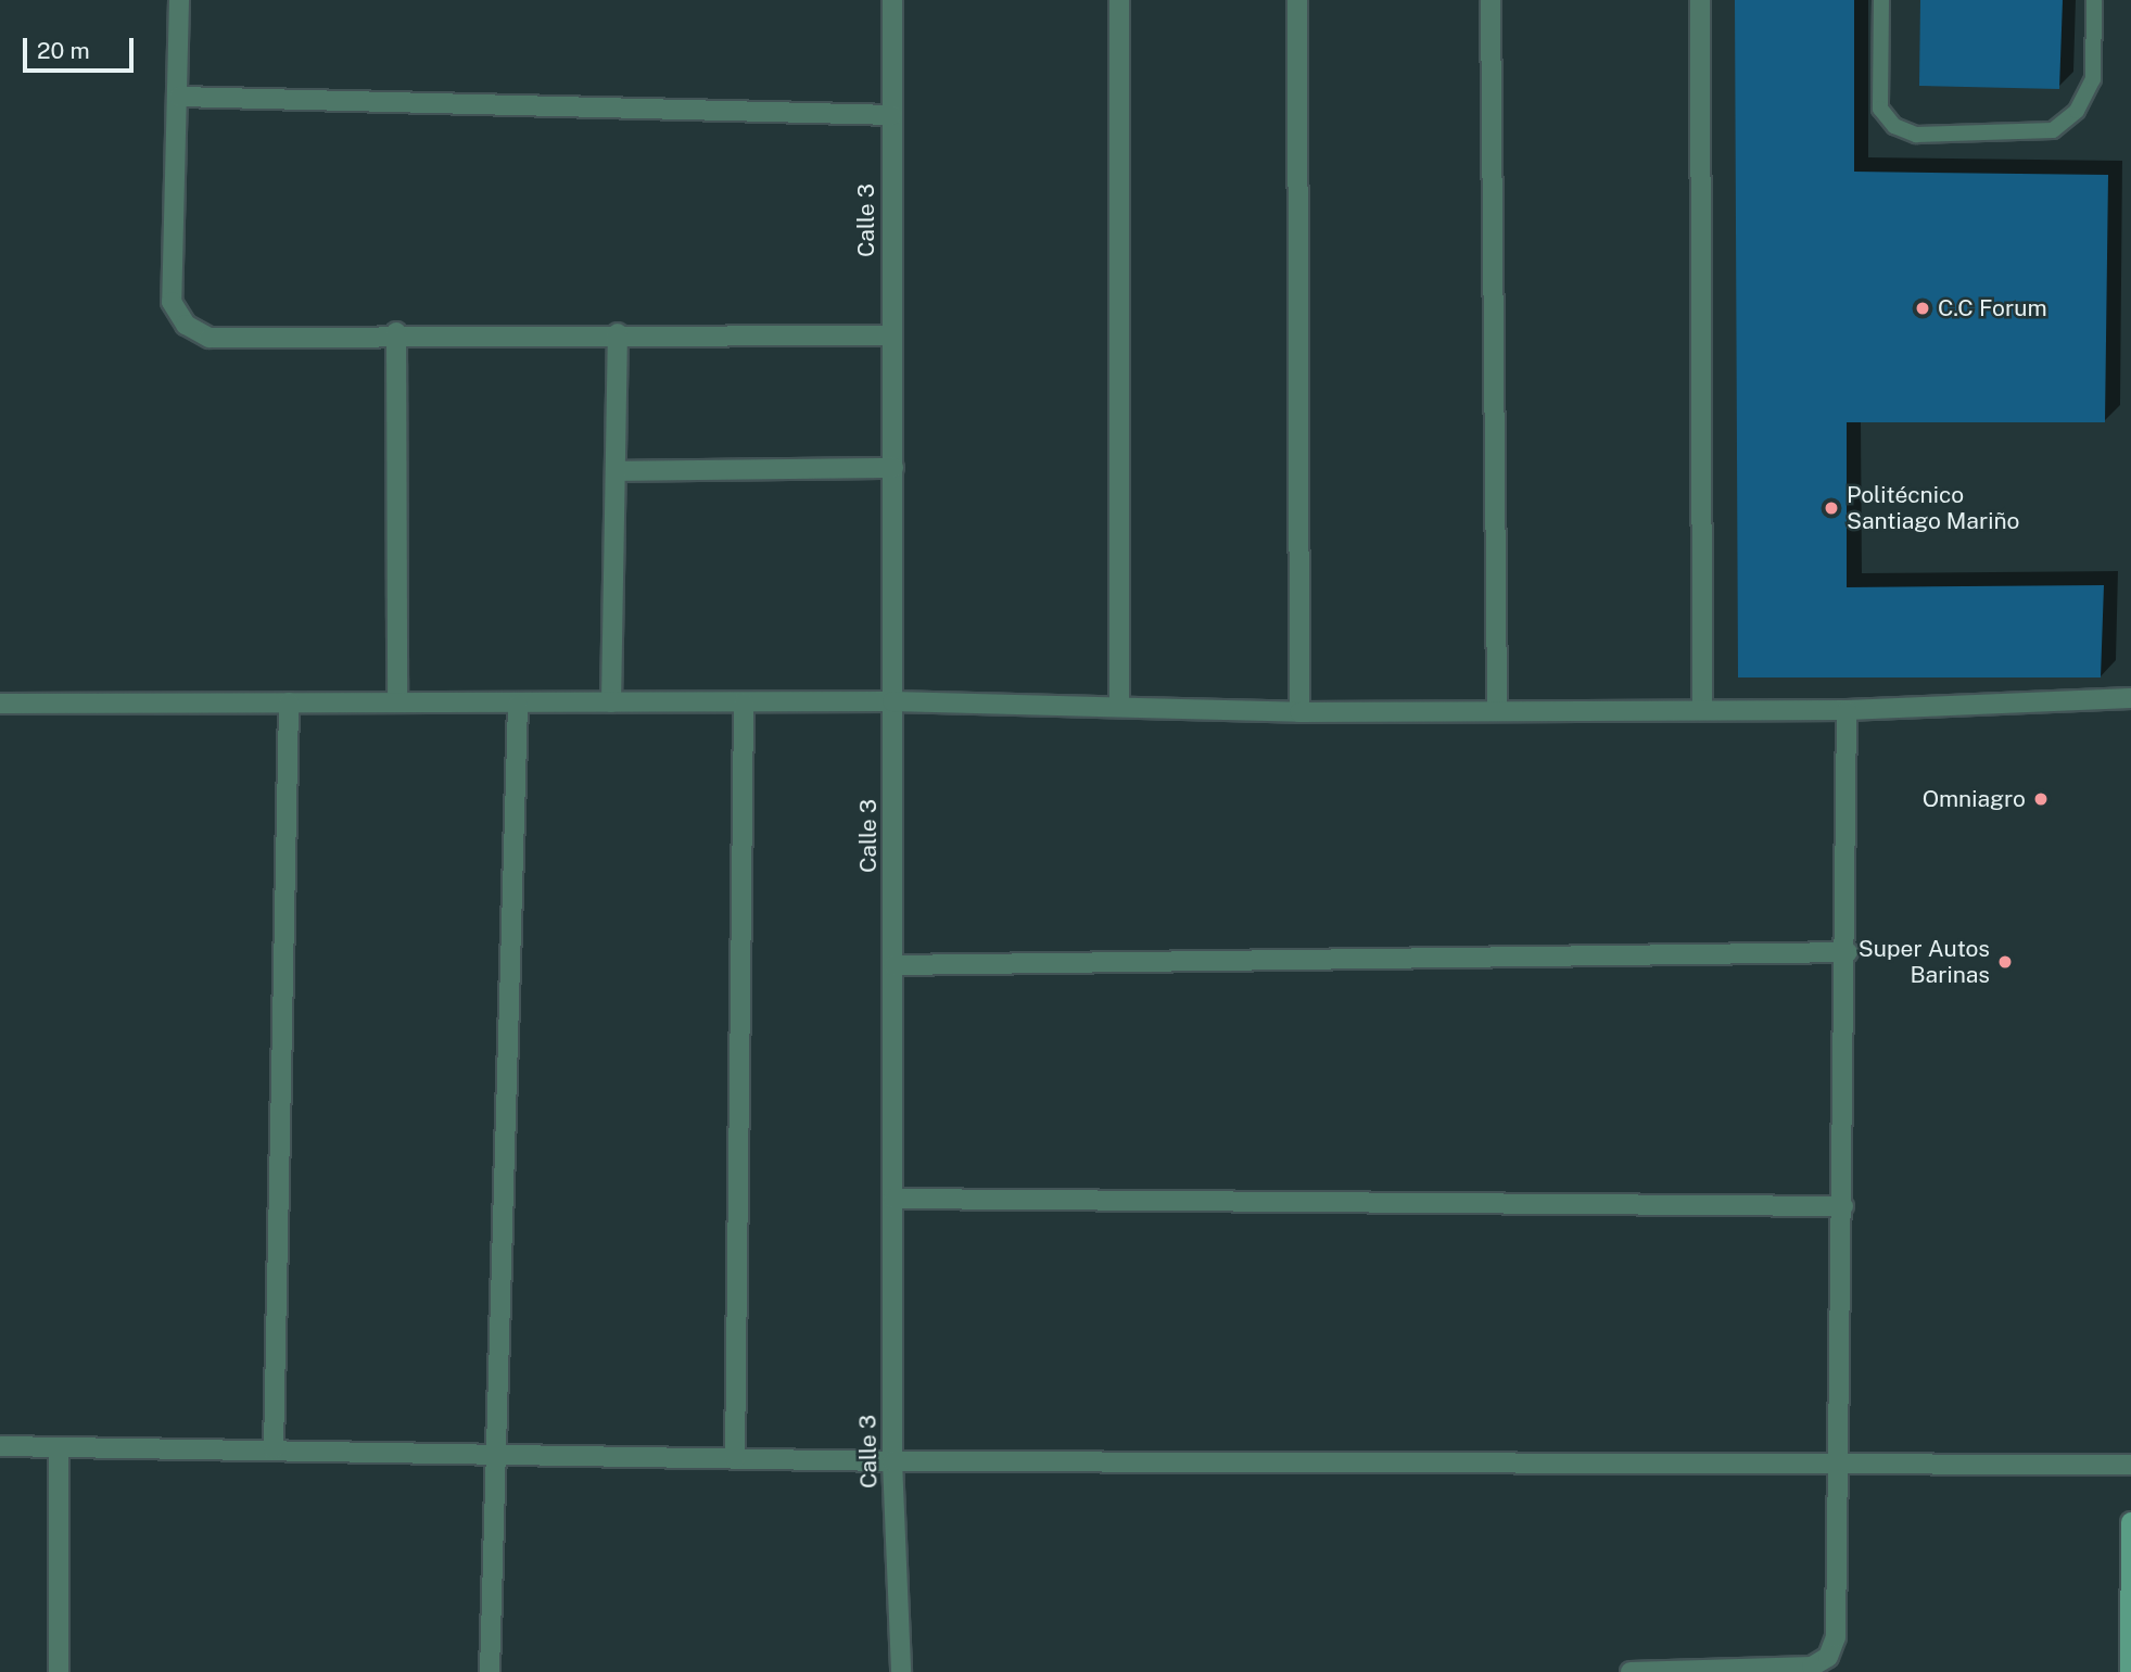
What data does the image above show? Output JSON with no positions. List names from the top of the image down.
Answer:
{
  "streets": {
    "street": ["Calle 3"]
  },
  "places": [
    "C.C Forum",
    "Politécnico Santiago Mariño",
    "Omniagro",
    "Super Autos Barinas"
  ],
  "scale_bar": "20 m"
}
